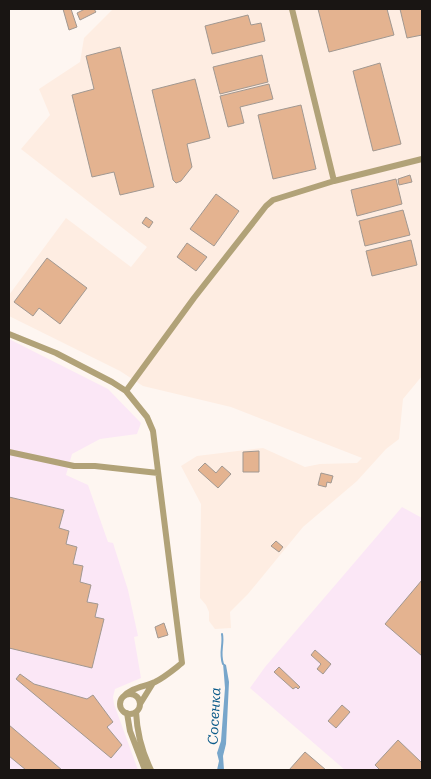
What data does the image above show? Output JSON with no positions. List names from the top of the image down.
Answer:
{
  "water": ["Сосенка"]
}
